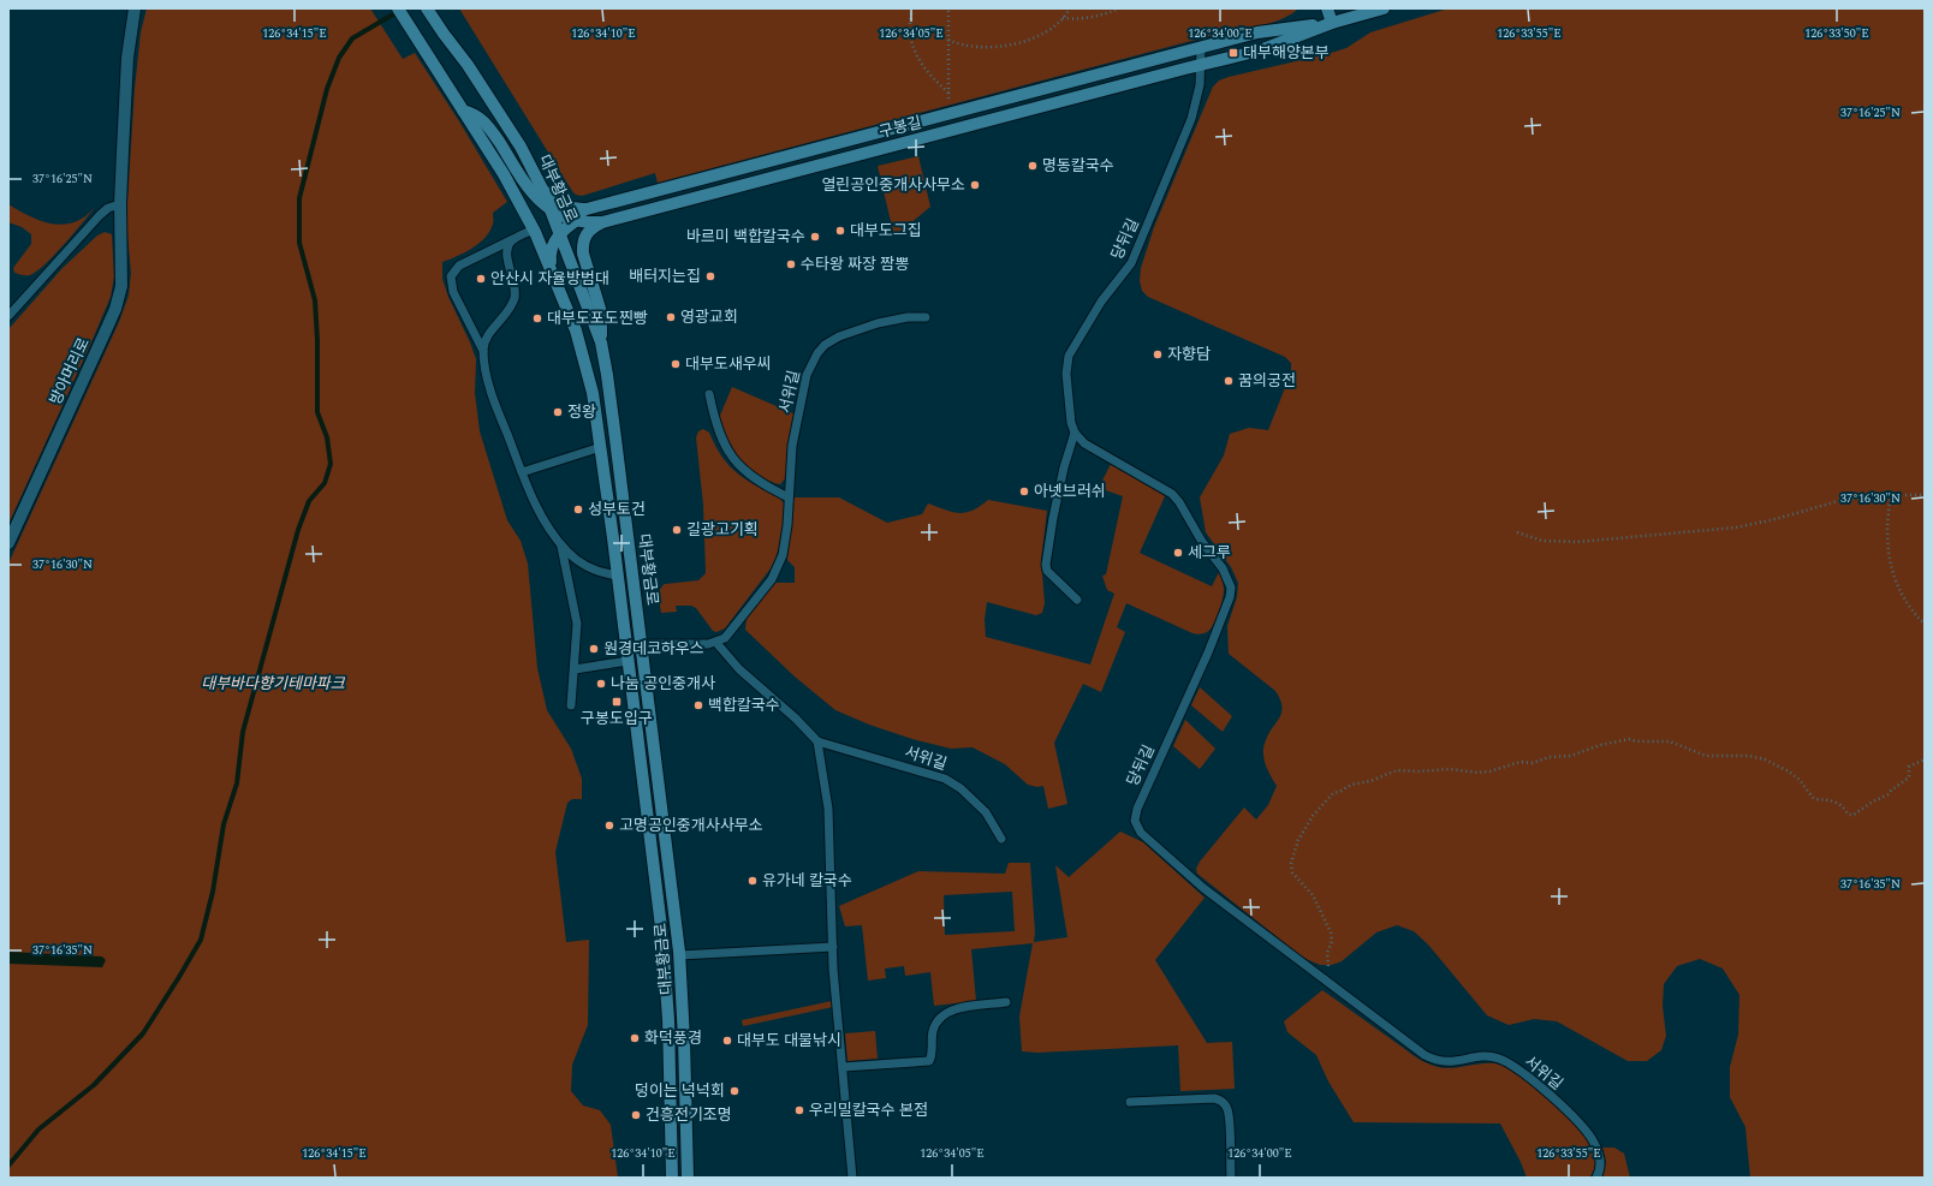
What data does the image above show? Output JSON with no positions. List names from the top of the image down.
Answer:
{
  "streets": {
    "main road": ["구봉길", "대부황금로"],
    "street": ["방아머리로"],
    "lane": ["당뒤길", "서위길"]
  },
  "crossings": [
    ["구봉길", "대부황금로"],
    ["구봉길", "당뒤길"],
    ["당뒤길", "서위길"]
  ],
  "parks": ["대부바다향기테마파크"],
  "places": {
    "transit": ["대부해양본부", "구봉도입구"],
    "other": [
      "명동칼국수",
      "열린공인중개사사무소",
      "대부도그집",
      "바르미 백합칼국수",
      "수타왕 짜장 짬뽕",
      "배터지는집",
      "안산시 자율방범대",
      "영광교회",
      "대부도포도찐빵",
      "자향담",
      "대부도새우씨",
      "꿈의궁전",
      "정왕",
      "아넷브러쉬",
      "성부토건",
      "길광고기획",
      "세그루",
      "원경데코하우스",
      "나눔 공인중개사",
      "백합칼국수",
      "고명공인중개사사무소",
      "유가네 칼국수",
      "화덕풍경",
      "대부도 대물낚시",
      "덩이는 넉넉회",
      "우리밀칼국수 본점",
      "건흥전기조명"
    ]
  },
  "coordinates": [
    "126°34'15\"E",
    "126°34'10\"E",
    "126°34'05\"E",
    "126°34'00\"E",
    "126°33'55\"E",
    "126°33'50\"E",
    "37°16'25\"N",
    "37°16'30\"N",
    "37°16'35\"N"
  ]
}
